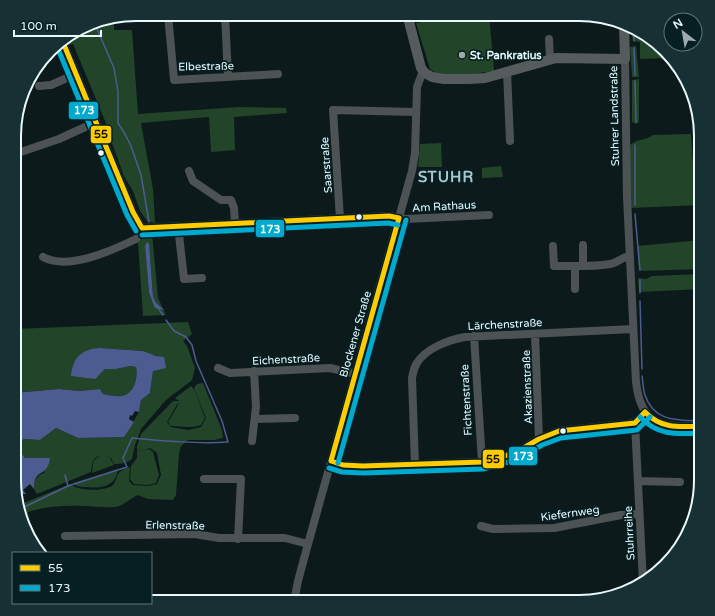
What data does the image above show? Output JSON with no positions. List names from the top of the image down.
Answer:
{
  "streets": {
    "main road": ["Stuhrer Landstraße"],
    "street": [
      "Elbestraße",
      "Saarstraße",
      "Am Rathaus",
      "Lärchenstraße",
      "Blockener Straße",
      "Eichenstraße",
      "Akazienstraße",
      "Fichtenstraße",
      "Kiefernweg",
      "Erlenstraße",
      "Stuhrreihe"
    ]
  },
  "crossings": [
    ["Stuhrer Landstraße", "Lärchenstraße"],
    ["Stuhrer Landstraße", "Blockener Straße"],
    ["Saarstraße", "Am Rathaus"],
    ["Saarstraße", "Blockener Straße"],
    ["Am Rathaus", "Blockener Straße"],
    ["Lärchenstraße", "Akazienstraße"],
    ["Lärchenstraße", "Fichtenstraße"],
    ["Blockener Straße", "Eichenstraße"],
    ["Blockener Straße", "Erlenstraße"],
    ["Kiefernweg", "Stuhrreihe"]
  ],
  "districts": ["STUHR"],
  "places": ["St. Pankratius"],
  "lines": ["transit line 55", "transit line 173"],
  "legend": ["55", "173"],
  "scale_bar": "100 m",
  "north": "top left"
}
